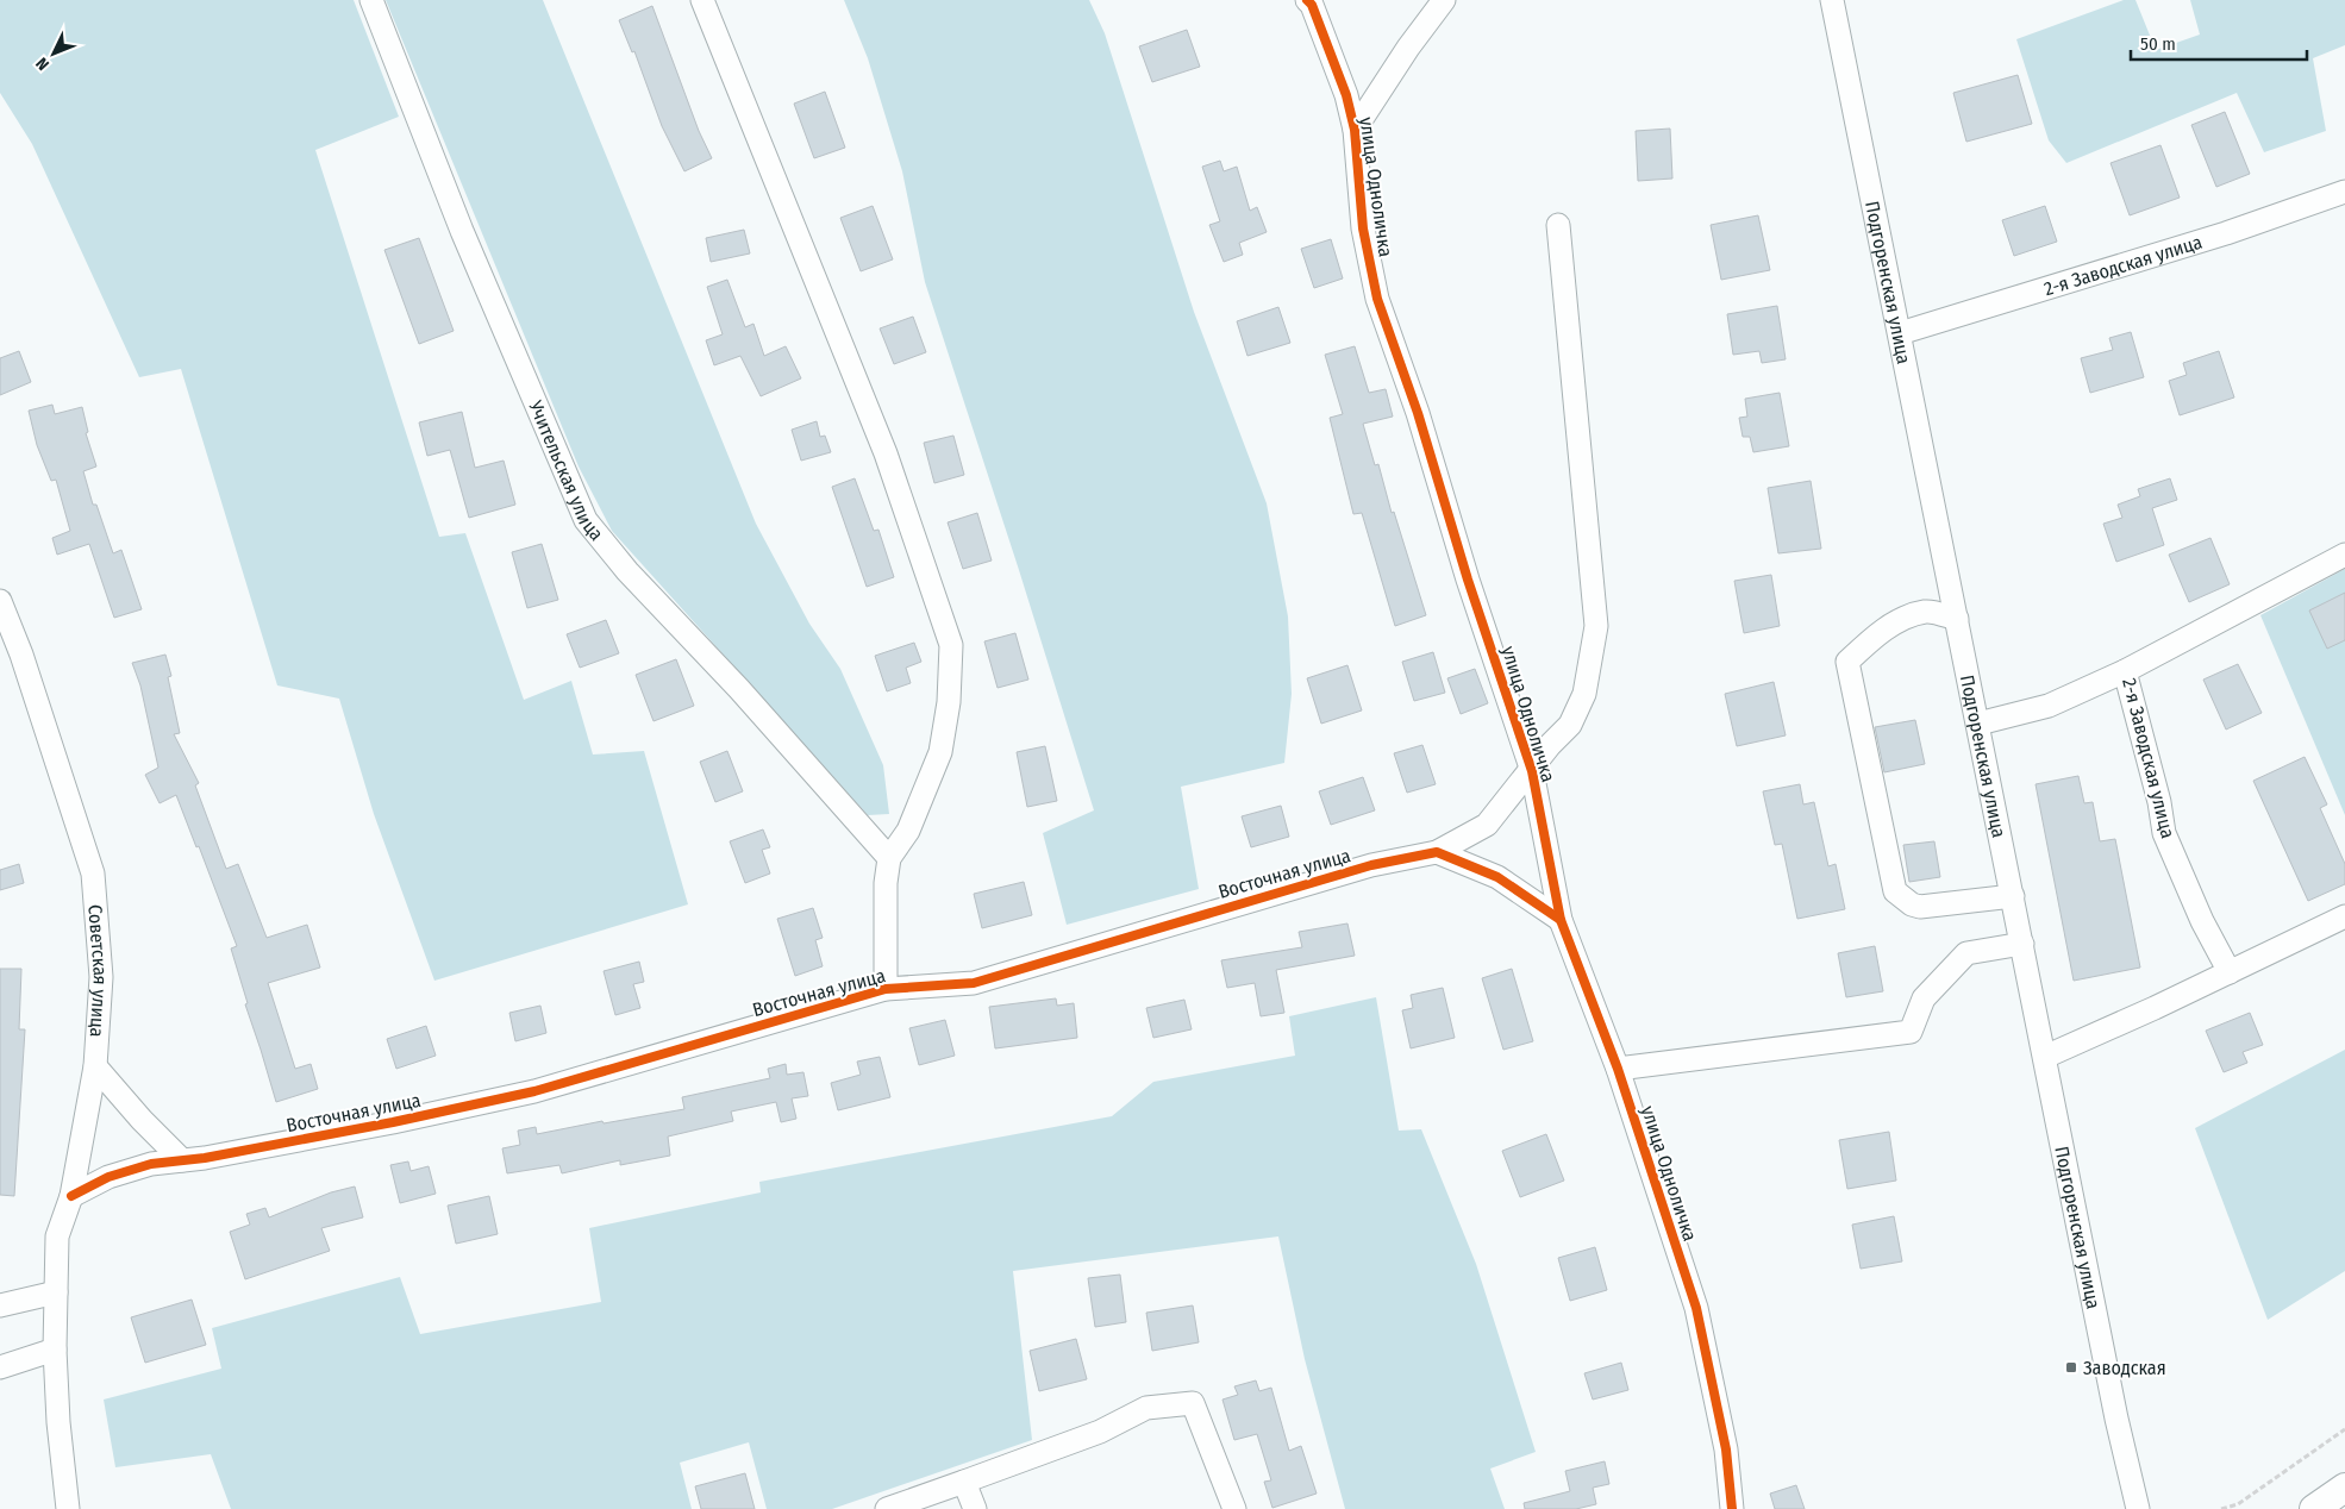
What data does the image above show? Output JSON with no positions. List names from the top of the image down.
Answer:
{
  "streets": {
    "street": [
      "улица Одноличка",
      "2-я Заводская улица",
      "Подгоренская улица",
      "Учительская улица",
      "Восточная улица",
      "Советская улица"
    ]
  },
  "crossings": [
    ["улица Одноличка", "Восточная улица"],
    ["2-я Заводская улица", "Подгоренская улица"],
    ["Восточная улица", "Советская улица"]
  ],
  "places": {
    "transit": ["Заводская"]
  },
  "scale_bar": "50 m",
  "north": "bottom left"
}
